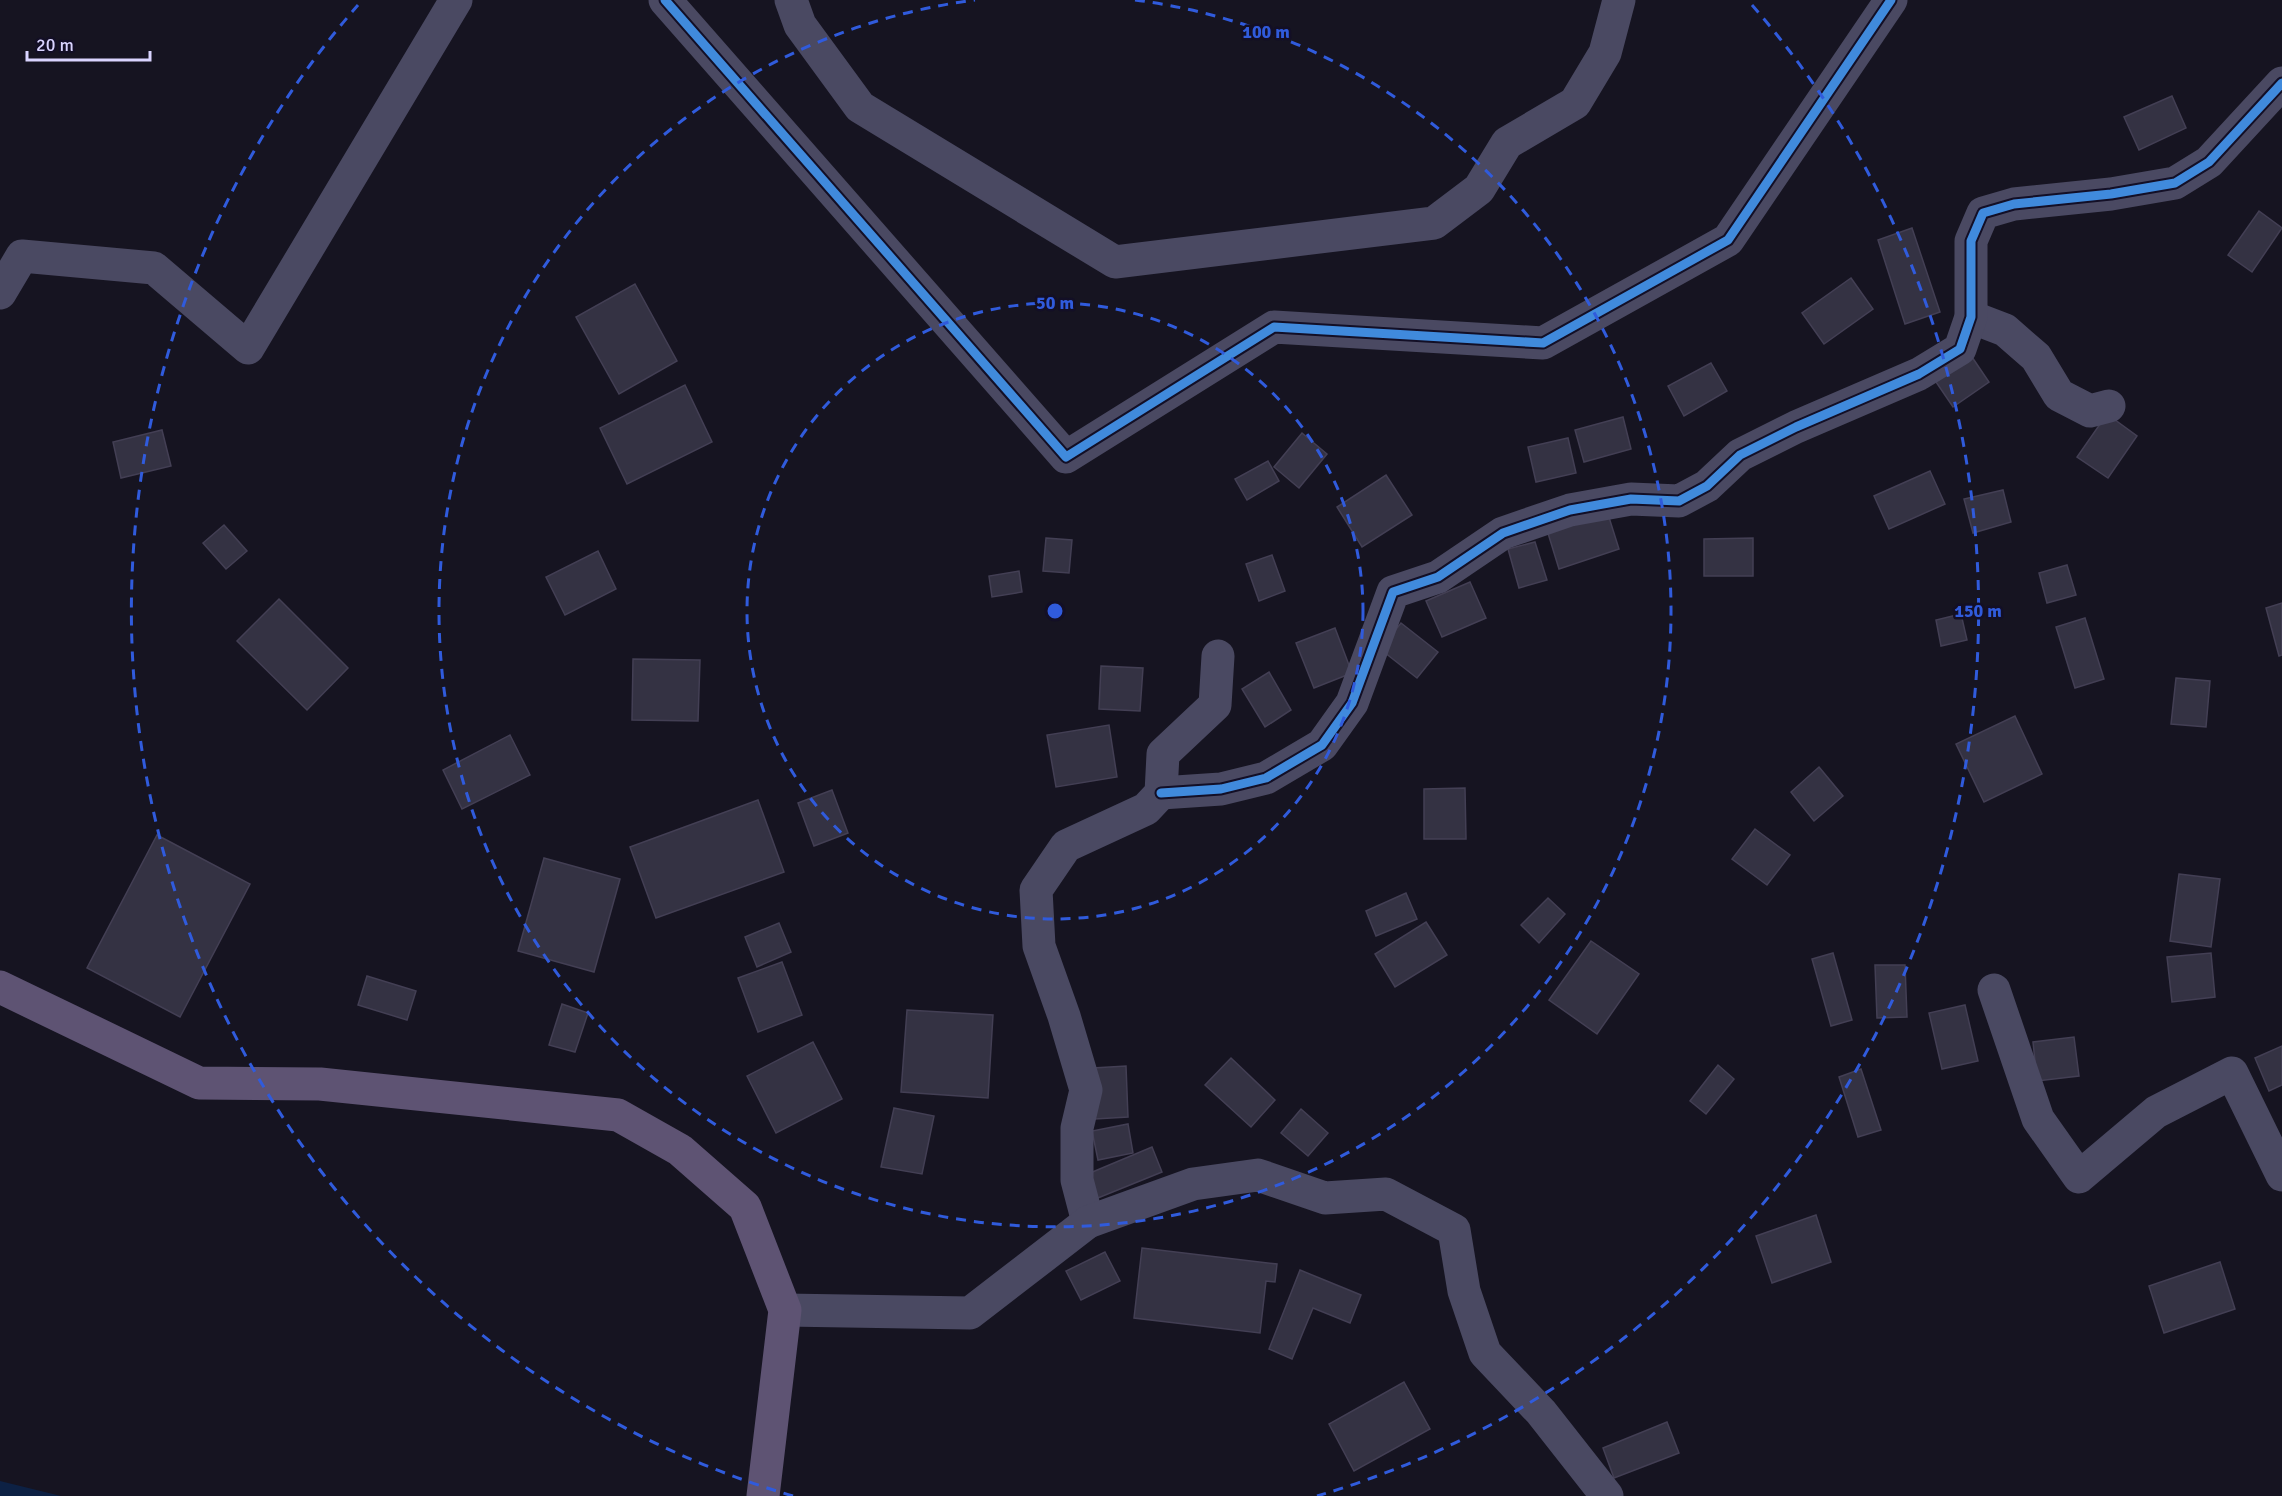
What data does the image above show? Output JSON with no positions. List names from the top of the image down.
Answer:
{
  "scale_bar": "20 m",
  "rings": ["100 m", "50 m", "150 m"]
}
